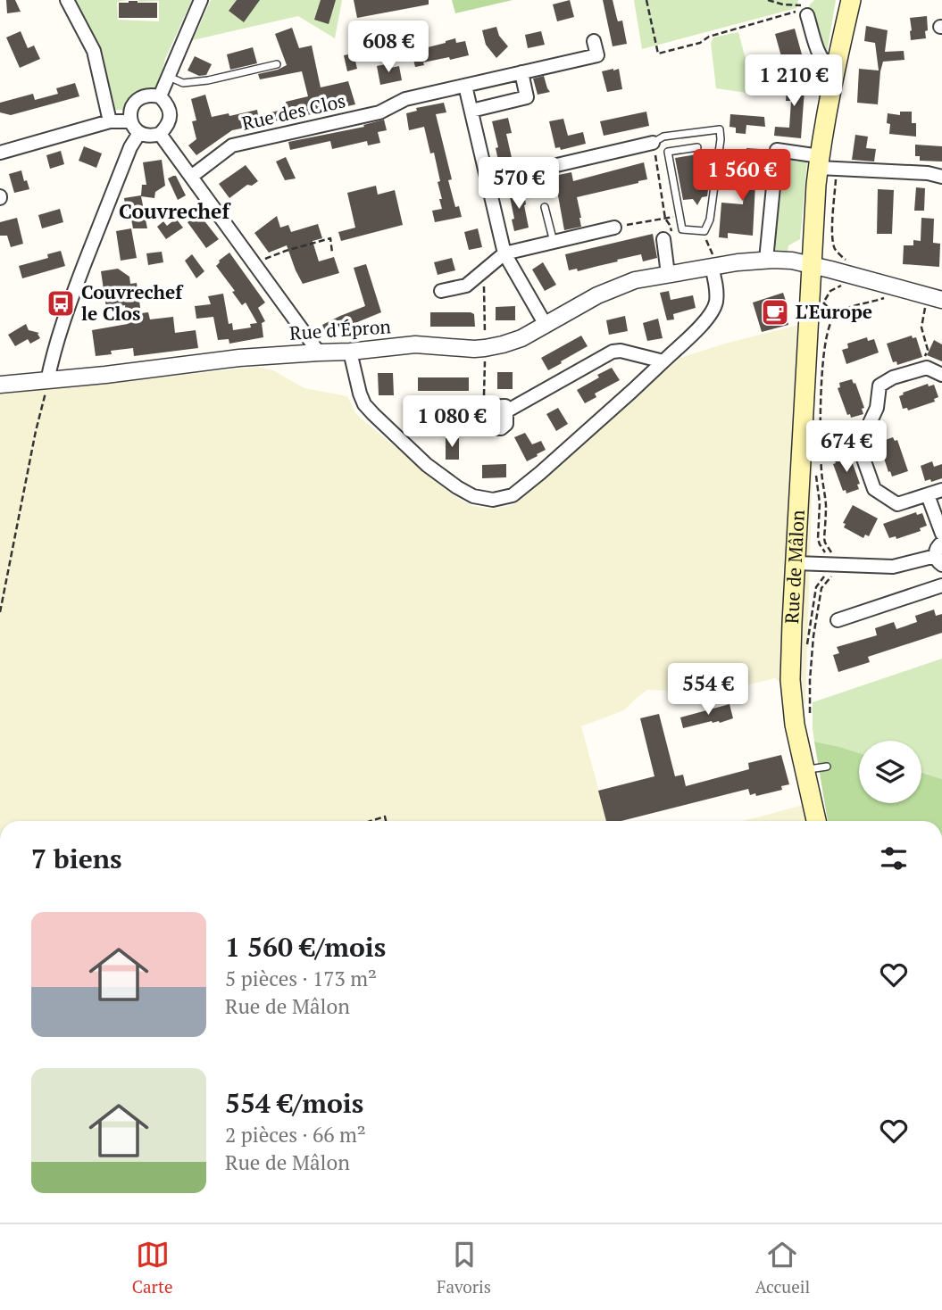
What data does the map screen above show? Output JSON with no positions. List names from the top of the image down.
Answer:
{
  "streets": {
    "main road": ["Rue de Mâlon"],
    "street": ["Rue des Clos", "Rue d'Épron"]
  },
  "crossings": [
    ["Rue d'Épron", "Rue de Mâlon"]
  ],
  "districts": ["Couvrechef"],
  "places": {
    "bus stop": ["Couvrechef le Clos"],
    "cafe": ["L'Europe"]
  },
  "page": {
    "price": [
      "608 €",
      "1 210 €",
      "1 560 €",
      "570 €",
      "1 080 €",
      "674 €",
      "554 €"
    ],
    "heading": "7 biens",
    "list": [
      {
        "name": "1 560 €/mois",
        "note": "5 pièces · 173 m² · Rue de Mâlon"
      },
      {
        "name": "554 €/mois",
        "note": "2 pièces · 66 m² · Rue de Mâlon"
      }
    ],
    "tabs": ["Carte", "Favoris", "Accueil"]
  }
}
